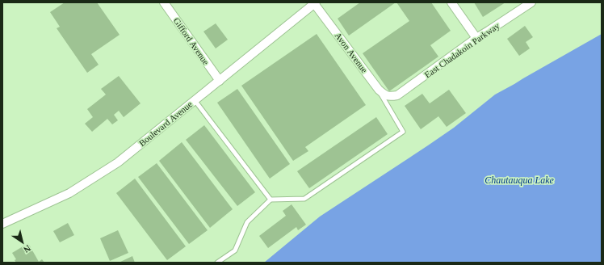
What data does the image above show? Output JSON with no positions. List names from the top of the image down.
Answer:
{
  "streets": {
    "street": [
      "Gifford Avenue",
      "East Chadakoin Parkway",
      "Avon Avenue",
      "Boulevard Avenue"
    ]
  },
  "crossings": [
    ["Gifford Avenue", "Boulevard Avenue"],
    ["East Chadakoin Parkway", "Avon Avenue"],
    ["Avon Avenue", "Boulevard Avenue"]
  ],
  "water": ["Chautauqua Lake"],
  "north": "bottom right"
}
